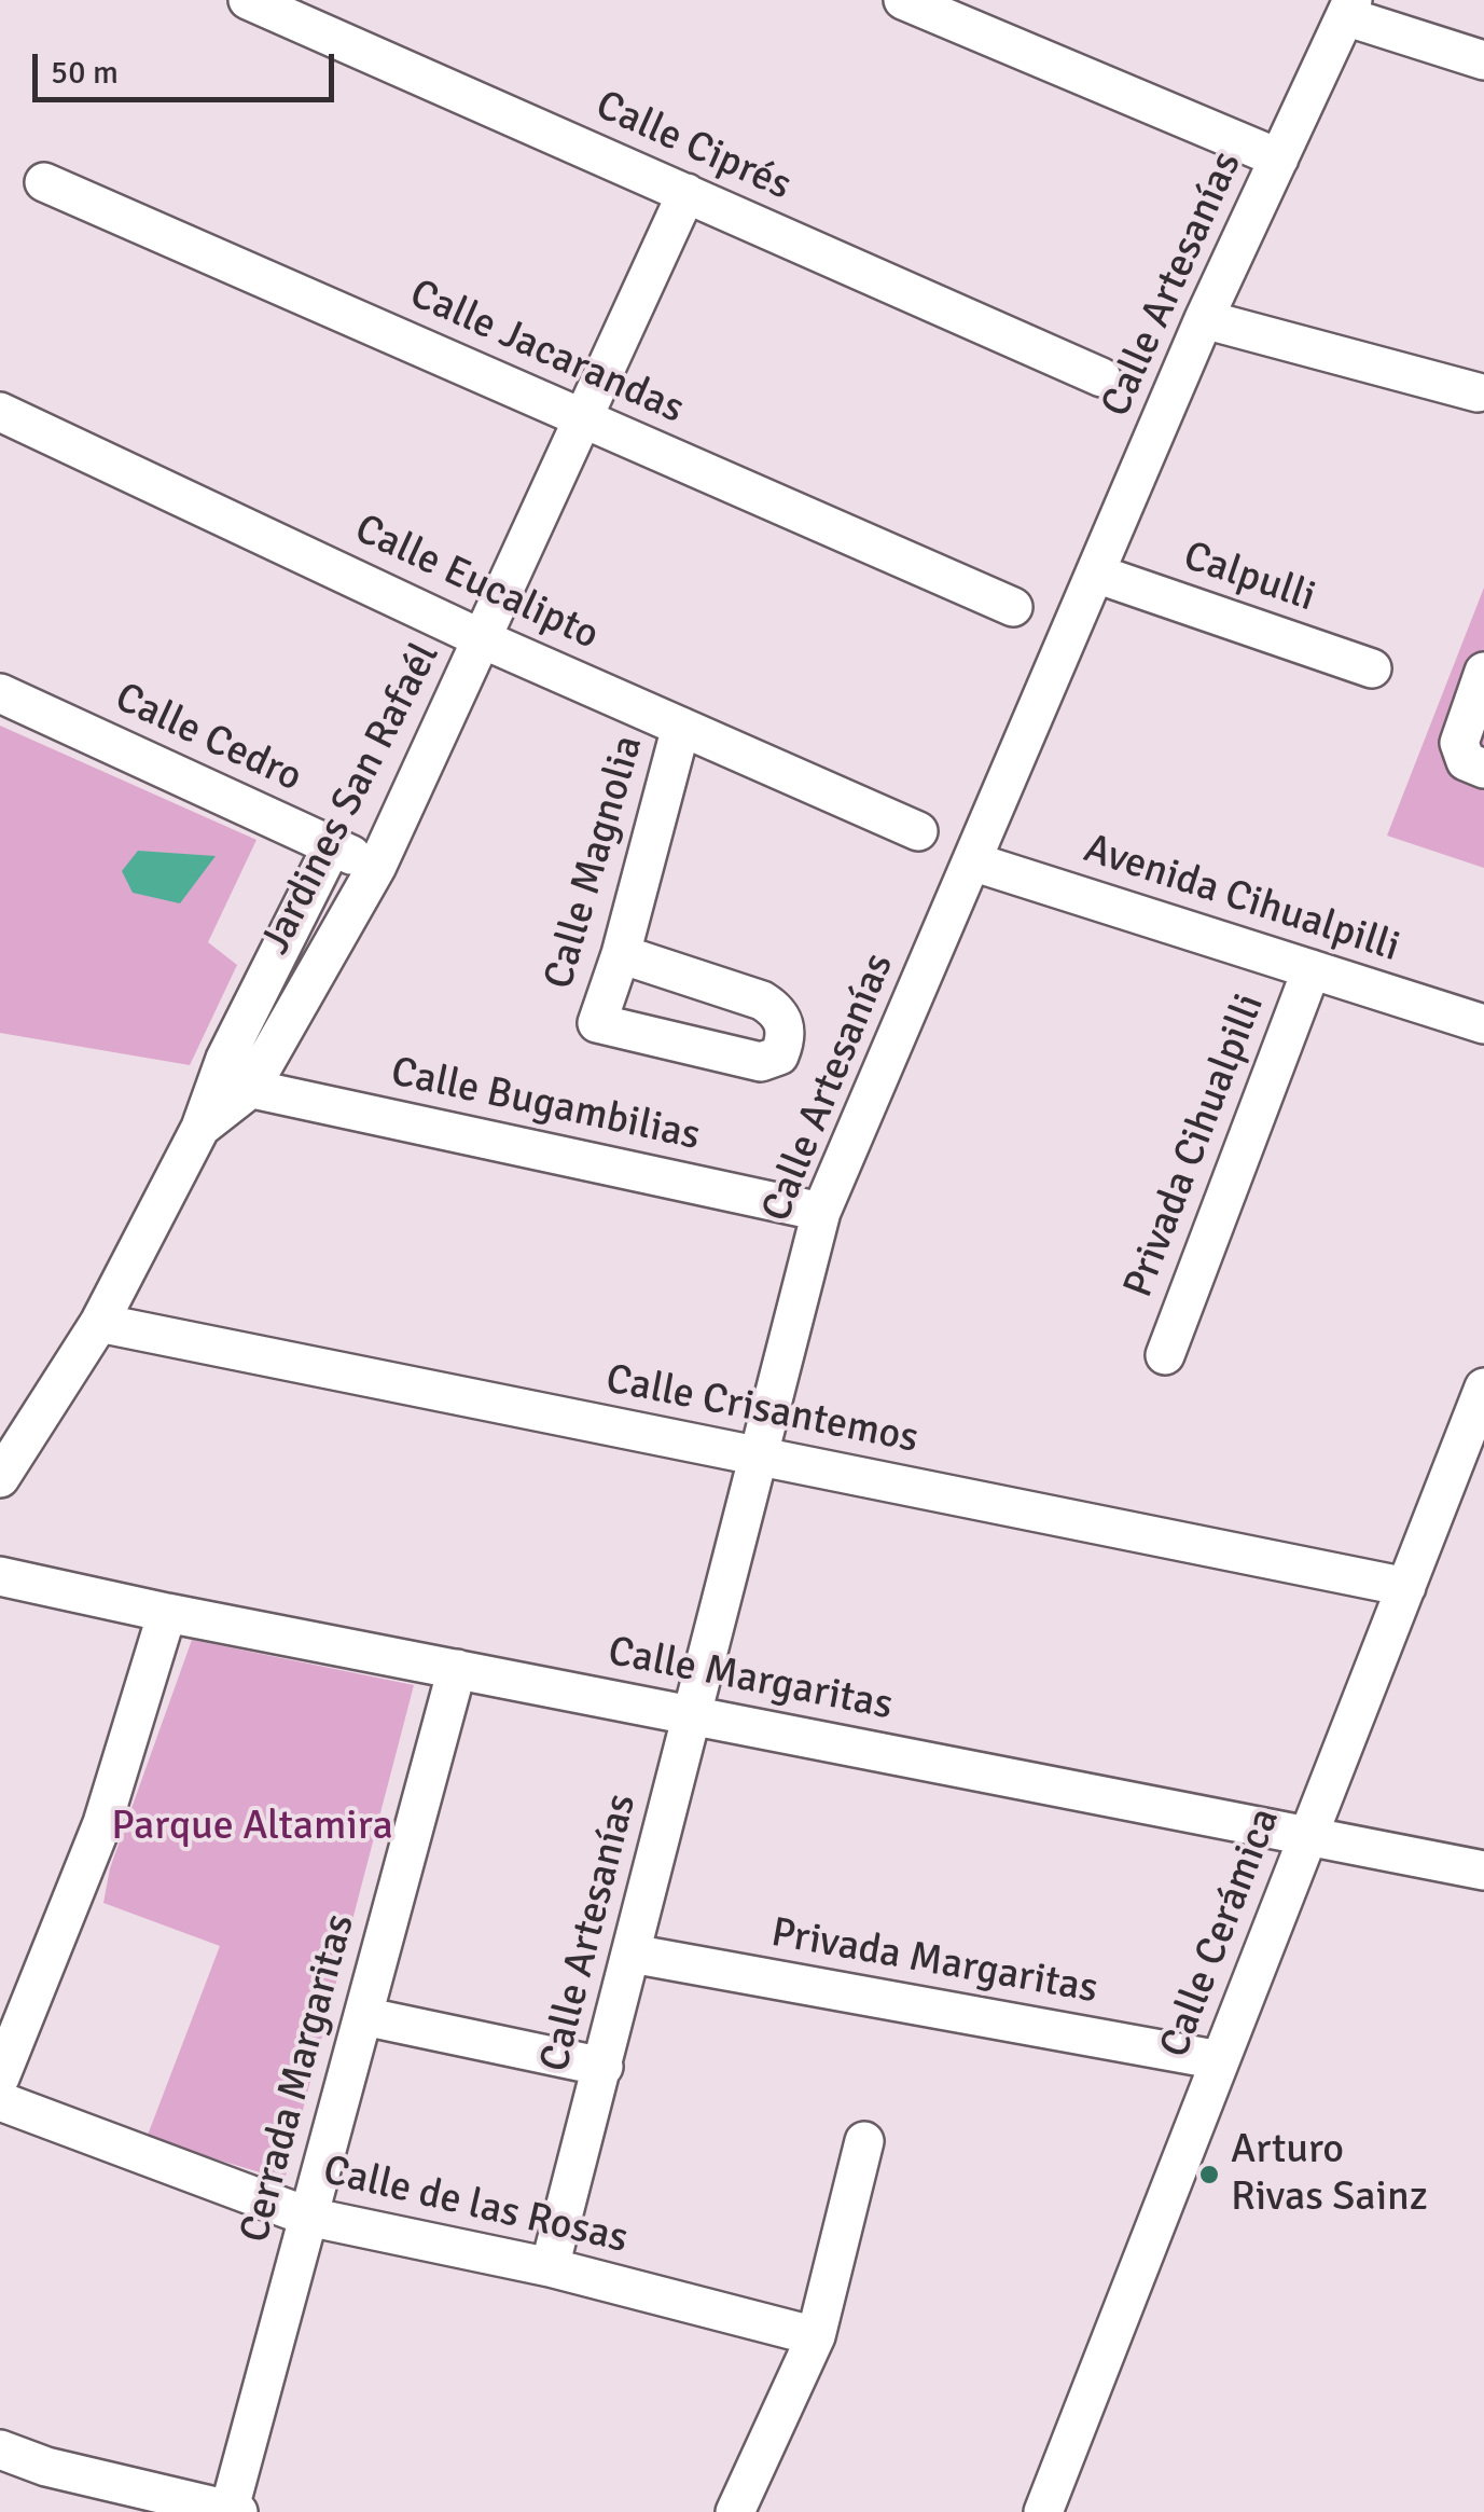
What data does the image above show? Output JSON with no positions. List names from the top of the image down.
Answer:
{
  "streets": {
    "street": [
      "Calle Ciprés",
      "Calle Artesanías",
      "Calle Jacarandas",
      "Calpulli",
      "Calle Eucalipto",
      "Calle Cedro",
      "Jardines San Rafaél",
      "Calle Magnolia",
      "Avenida Cihualpilli",
      "Calle Bugambilias",
      "Privada Cihualpilli",
      "Calle Crisantemos",
      "Calle Margaritas",
      "Calle Cerámica",
      "Privada Margaritas",
      "Cerrada Margaritas",
      "Calle de las Rosas"
    ]
  },
  "crossings": [
    ["Calle Ciprés", "Jardines San Rafaél"],
    ["Calle Artesanías", "Calpulli"],
    ["Calle Artesanías", "Avenida Cihualpilli"],
    ["Calle Artesanías", "Calle Bugambilias"],
    ["Calle Artesanías", "Calle Crisantemos"],
    ["Calle Artesanías", "Calle Margaritas"],
    ["Calle Artesanías", "Privada Margaritas"],
    ["Calle Artesanías", "Calle de las Rosas"],
    ["Calle Jacarandas", "Jardines San Rafaél"],
    ["Calle Eucalipto", "Jardines San Rafaél"],
    ["Calle Eucalipto", "Calle Magnolia"],
    ["Calle Cedro", "Jardines San Rafaél"],
    ["Jardines San Rafaél", "Calle Bugambilias"],
    ["Avenida Cihualpilli", "Privada Cihualpilli"],
    ["Calle Crisantemos", "Calle Cerámica"],
    ["Calle Margaritas", "Calle Cerámica"],
    ["Calle Margaritas", "Cerrada Margaritas"],
    ["Calle Cerámica", "Privada Margaritas"],
    ["Cerrada Margaritas", "Calle de las Rosas"]
  ],
  "parks": ["Parque Altamira"],
  "places": ["Arturo Rivas Sainz"],
  "scale_bar": "50 m"
}
